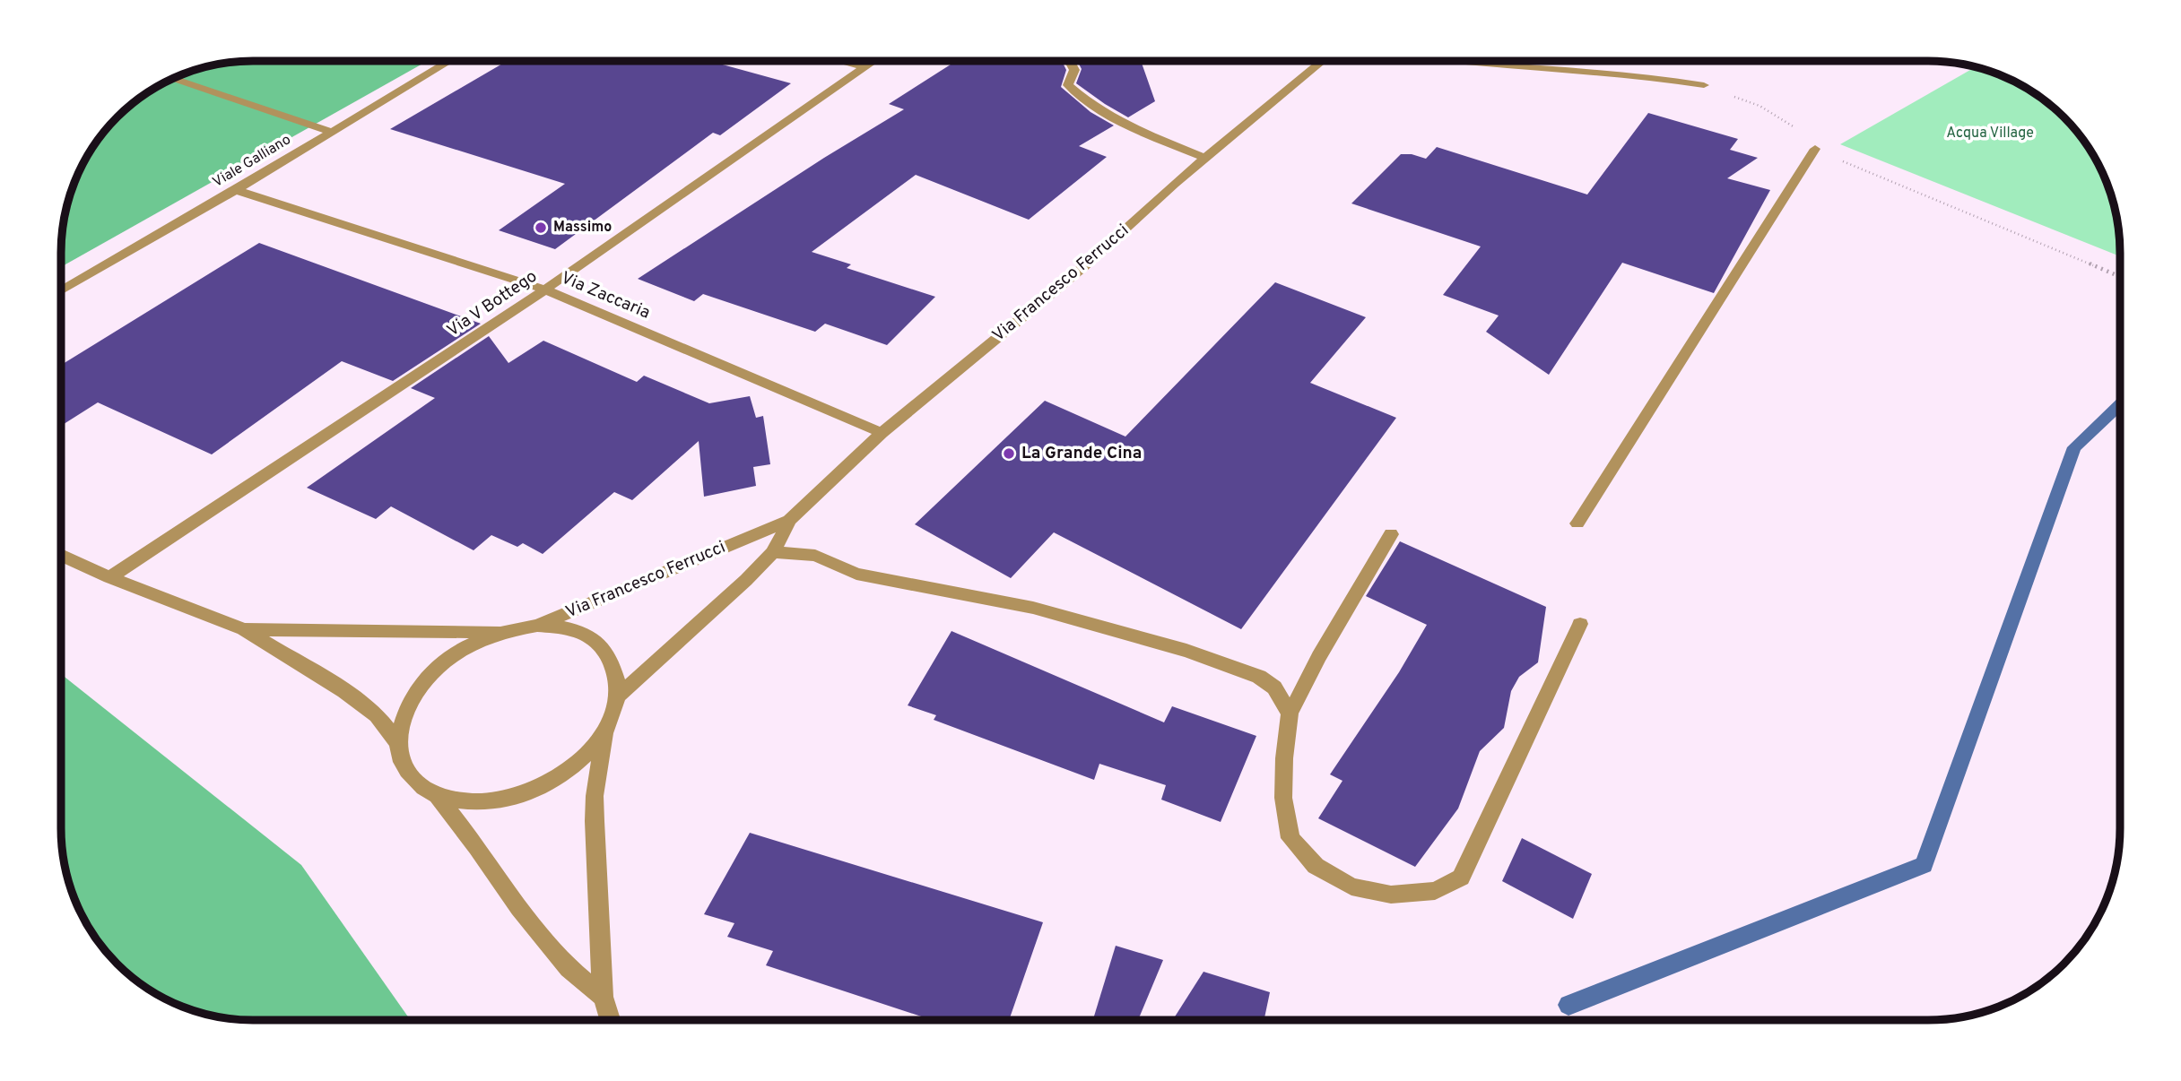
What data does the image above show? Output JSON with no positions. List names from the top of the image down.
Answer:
{
  "streets": {
    "street": [
      "Viale Galliano",
      "Via Francesco Ferrucci",
      "Via Zaccaria",
      "Via V Bottego"
    ]
  },
  "crossings": [
    ["Viale Galliano", "Via Zaccaria"],
    ["Via Francesco Ferrucci", "Via Zaccaria"],
    ["Via Zaccaria", "Via V Bottego"]
  ],
  "parks": ["Acqua Village"],
  "places": ["Massimo", "La Grande Cina"]
}
